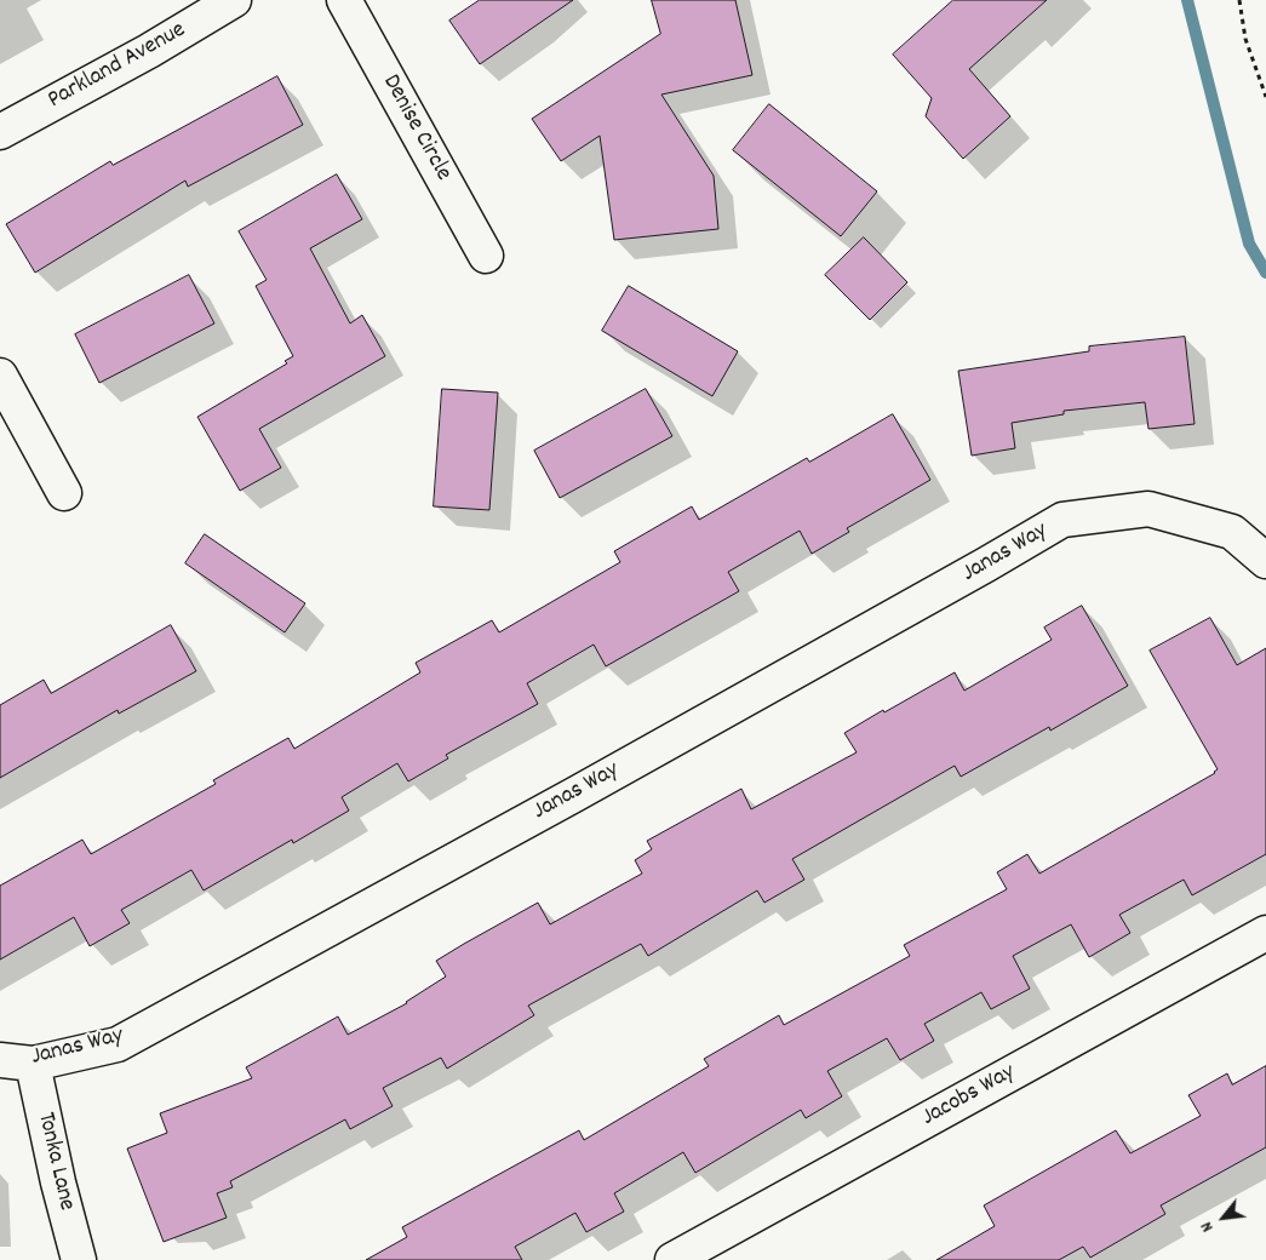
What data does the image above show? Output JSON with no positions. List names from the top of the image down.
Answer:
{
  "streets": {
    "street": [
      "Parkland Avenue",
      "Denise Circle",
      "Janas Way",
      "Jacobs Way",
      "Tonka Lane"
    ]
  },
  "crossings": [
    ["Janas Way", "Tonka Lane"]
  ],
  "north": "bottom left"
}
